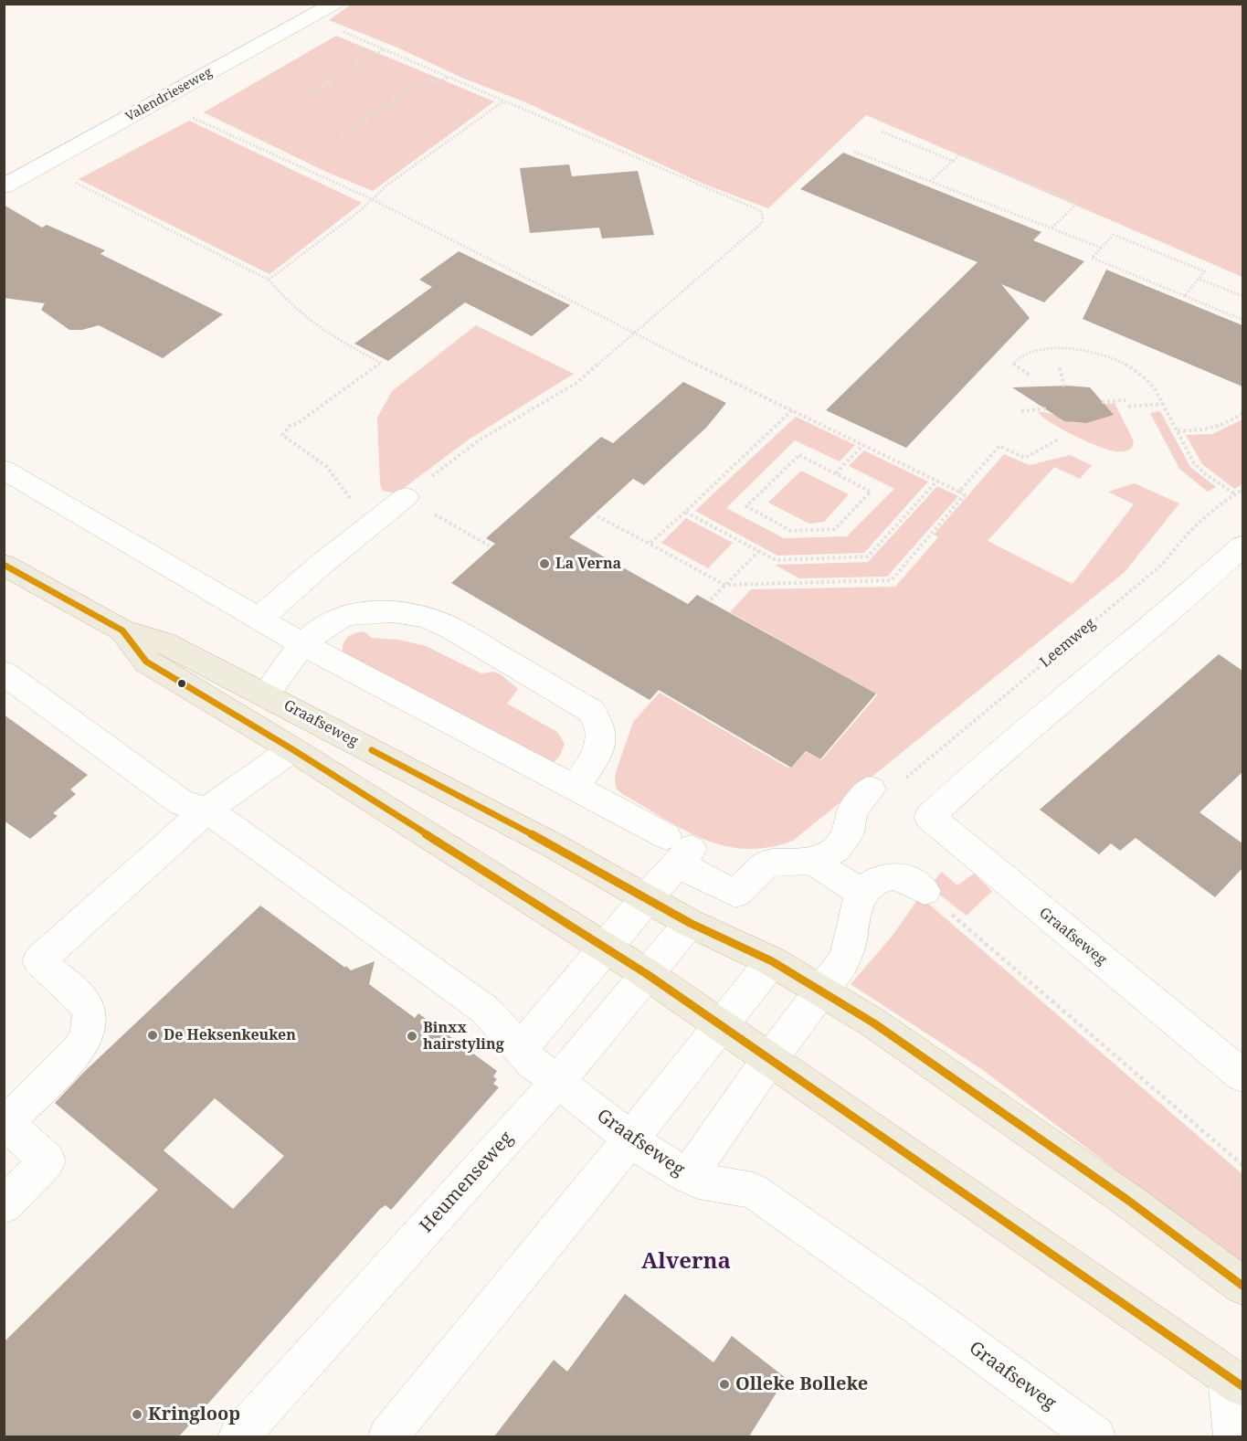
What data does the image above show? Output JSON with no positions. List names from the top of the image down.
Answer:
{
  "streets": {
    "main road": ["Graafseweg"],
    "street": ["Valendrieseweg", "Heumenseweg"],
    "path": ["Leemweg"]
  },
  "crossings": [
    ["Graafseweg", "Heumenseweg"]
  ],
  "districts": ["Alverna"],
  "places": [
    "La Verna",
    "De Heksenkeuken",
    "Binxx hairstyling",
    "Olleke Bolleke",
    "Kringloop"
  ]
}
